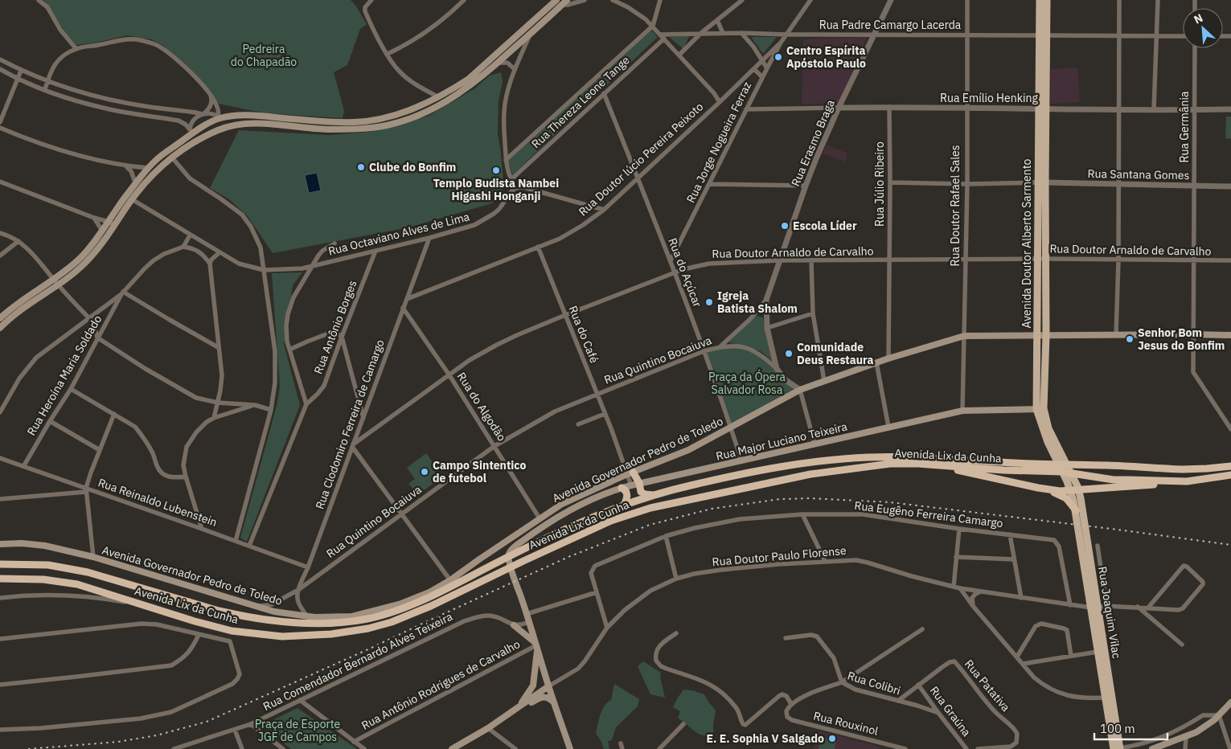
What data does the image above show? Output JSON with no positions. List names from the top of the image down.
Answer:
{
  "streets": {
    "highway": ["Avenida Lix da Cunha"],
    "main road": [
      "Avenida Doutor Alberto Sarmento",
      "Rua Major Luciano Teixeira",
      "Avenida Governador Pedro de Toledo",
      "Rua Joaquim Vilac"
    ],
    "street": [
      "Rua Padre Camargo Lacerda",
      "Rua Emílio Henking",
      "Rua Thereza Leone Tange",
      "Rua Germânia",
      "Rua Jorge Nogueira Ferraz",
      "Rua Erasmo Braga",
      "Rua Doutor lúcio Pereira Peixoto",
      "Rua Santana Gomes",
      "Rua Júlio Ribeiro",
      "Rua Doutor Rafael Sales",
      "Rua Octaviano Alves de Lima",
      "Rua Doutor Arnaldo de Carvalho",
      "Rua do Açúcar",
      "Rua Antônio Borges",
      "Rua do Café",
      "Rua Quintino Bocaiuva",
      "Rua Heroína Maria Soldado",
      "Rua do Algodão",
      "Rua Clodomiro Ferreira de Camargo",
      "Rua Reinaldo Lubenstein",
      "Rua Eugêno Ferreira Camargo",
      "Rua Doutor Paulo Florense",
      "Rua Comendador Bernardo Alves Teixeira",
      "Rua Colibri",
      "Rua Antônio Rodrigues de Carvalho",
      "Rua Patativa",
      "Rua Graúna",
      "Rua Rouxinol"
    ]
  },
  "crossings": [
    ["Rua Padre Camargo Lacerda", "Rua Jorge Nogueira Ferraz"],
    ["Rua Padre Camargo Lacerda", "Rua Erasmo Braga"],
    ["Rua Padre Camargo Lacerda", "Rua Doutor Rafael Sales"],
    ["Rua Padre Camargo Lacerda", "Avenida Doutor Alberto Sarmento"],
    ["Rua Emílio Henking", "Rua Germânia"],
    ["Rua Emílio Henking", "Rua Jorge Nogueira Ferraz"],
    ["Rua Emílio Henking", "Rua Erasmo Braga"],
    ["Rua Emílio Henking", "Rua Júlio Ribeiro"],
    ["Rua Emílio Henking", "Rua Doutor Rafael Sales"],
    ["Rua Emílio Henking", "Avenida Doutor Alberto Sarmento"],
    ["Rua Thereza Leone Tange", "Rua do Açúcar"],
    ["Rua Germânia", "Rua Santana Gomes"],
    ["Rua Germânia", "Rua Doutor Arnaldo de Carvalho"],
    ["Rua Germânia", "Avenida Governador Pedro de Toledo"],
    ["Rua Jorge Nogueira Ferraz", "Rua Doutor lúcio Pereira Peixoto"],
    ["Rua Jorge Nogueira Ferraz", "Rua do Açúcar"],
    ["Rua Erasmo Braga", "Rua Doutor Arnaldo de Carvalho"],
    ["Rua Erasmo Braga", "Rua Quintino Bocaiuva"],
    ["Rua Doutor lúcio Pereira Peixoto", "Rua do Açúcar"],
    ["Rua Doutor lúcio Pereira Peixoto", "Rua do Café"],
    ["Rua Doutor lúcio Pereira Peixoto", "Rua Clodomiro Ferreira de Camargo"],
    ["Rua Santana Gomes", "Rua Júlio Ribeiro"],
    ["Rua Santana Gomes", "Rua Doutor Rafael Sales"],
    ["Rua Santana Gomes", "Avenida Doutor Alberto Sarmento"],
    ["Rua Júlio Ribeiro", "Rua Doutor Arnaldo de Carvalho"],
    ["Rua Júlio Ribeiro", "Avenida Governador Pedro de Toledo"],
    ["Rua Doutor Rafael Sales", "Rua Doutor Arnaldo de Carvalho"],
    ["Rua Doutor Rafael Sales", "Rua Major Luciano Teixeira"],
    ["Rua Doutor Rafael Sales", "Avenida Governador Pedro de Toledo"],
    ["Rua Octaviano Alves de Lima", "Rua Antônio Borges"],
    ["Rua Octaviano Alves de Lima", "Rua Clodomiro Ferreira de Camargo"],
    ["Avenida Doutor Alberto Sarmento", "Rua Doutor Arnaldo de Carvalho"],
    ["Avenida Doutor Alberto Sarmento", "Rua Major Luciano Teixeira"],
    ["Avenida Doutor Alberto Sarmento", "Avenida Governador Pedro de Toledo"],
    ["Avenida Doutor Alberto Sarmento", "Rua Joaquim Vilac"],
    ["Rua Doutor Arnaldo de Carvalho", "Rua do Açúcar"],
    ["Rua Doutor Arnaldo de Carvalho", "Rua do Café"],
    ["Rua Doutor Arnaldo de Carvalho", "Rua do Algodão"],
    ["Rua Doutor Arnaldo de Carvalho", "Rua Clodomiro Ferreira de Camargo"],
    ["Rua do Açúcar", "Rua Quintino Bocaiuva"],
    ["Rua do Açúcar", "Rua Major Luciano Teixeira"],
    ["Rua do Açúcar", "Avenida Governador Pedro de Toledo"],
    ["Rua do Café", "Rua Quintino Bocaiuva"],
    ["Rua do Café", "Rua Major Luciano Teixeira"],
    ["Rua do Café", "Avenida Governador Pedro de Toledo"],
    ["Rua Quintino Bocaiuva", "Rua do Algodão"],
    ["Rua Quintino Bocaiuva", "Rua Clodomiro Ferreira de Camargo"],
    ["Rua Quintino Bocaiuva", "Avenida Governador Pedro de Toledo"],
    ["Rua Heroína Maria Soldado", "Rua Reinaldo Lubenstein"],
    ["Rua do Algodão", "Rua Clodomiro Ferreira de Camargo"],
    ["Rua do Algodão", "Avenida Governador Pedro de Toledo"],
    ["Rua Clodomiro Ferreira de Camargo", "Rua Reinaldo Lubenstein"],
    ["Rua Major Luciano Teixeira", "Avenida Governador Pedro de Toledo"],
    ["Rua Eugêno Ferreira Camargo", "Rua Doutor Paulo Florense"],
    ["Rua Doutor Paulo Florense", "Rua Joaquim Vilac"],
    ["Rua Colibri", "Rua Graúna"],
    ["Rua Colibri", "Rua Rouxinol"],
    ["Rua Patativa", "Rua Graúna"]
  ],
  "parks": ["Pedreira do Chapadão", "Praça da Ópera Salvador Rosa", "Praça de Esporte JGF de Campos"],
  "places": [
    "Centro Espírita Apóstolo Paulo",
    "Clube do Bonfim",
    "Templo Budista Nambei Higashi Honganji",
    "Escola Líder",
    "Igreja Batista Shalom",
    "Senhor Bom Jesus do Bonfim",
    "Comunidade Deus Restaura",
    "Campo Sintentico de futebol",
    "E. E. Sophia V Salgado"
  ],
  "scale_bar": "100 m",
  "north": "top left"
}
